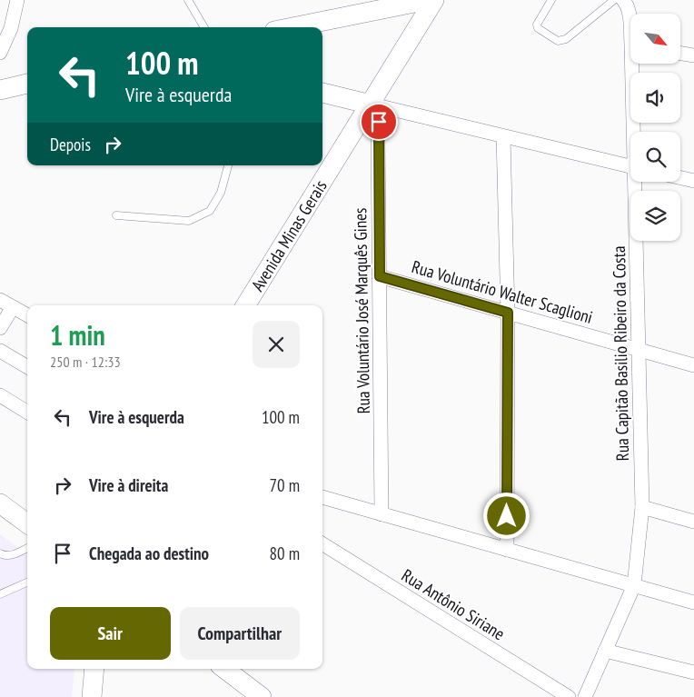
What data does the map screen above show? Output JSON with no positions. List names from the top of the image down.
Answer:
{
  "streets": {
    "street": [
      "Avenida Minas Gerais",
      "Rua Voluntário Walter Scaglioni",
      "Rua Voluntário José Marquês Gines",
      "Rua Capitão Basilio Ribeiro da Costa",
      "Rua Antônio Siriane"
    ]
  },
  "crossings": [
    ["Avenida Minas Gerais", "Rua Voluntário José Marquês Gines"],
    ["Rua Voluntário Walter Scaglioni", "Rua Voluntário José Marquês Gines"],
    ["Rua Voluntário Walter Scaglioni", "Rua Capitão Basilio Ribeiro da Costa"]
  ],
  "north": "bottom right",
  "page": {
    "turn": ["100 m", "Vire à esquerda"],
    "then": "Depois",
    "heading": ["1 min", "250 m · 12:33"],
    "list": [
      {
        "name": "Vire à esquerda",
        "value": "100 m"
      },
      {
        "name": "Vire à direita",
        "value": "70 m"
      },
      {
        "name": "Chegada ao destino",
        "value": "80 m"
      }
    ],
    "buttons": ["Sair", "Compartilhar"]
  }
}
